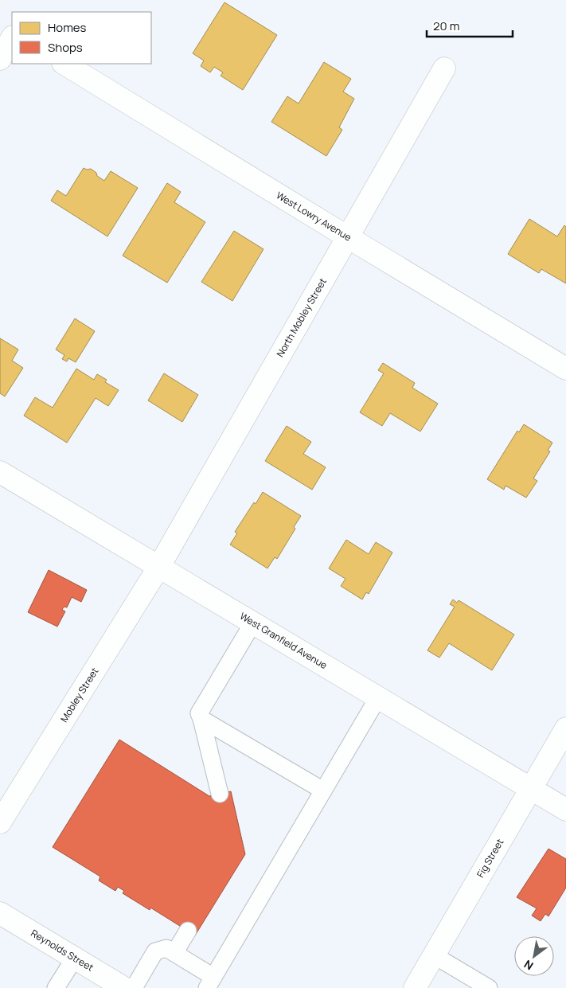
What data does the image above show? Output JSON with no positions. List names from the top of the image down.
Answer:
{
  "streets": {
    "street": [
      "West Lowry Avenue",
      "North Mobley Street",
      "West Granfield Avenue",
      "Mobley Street",
      "Fig Street",
      "Reynolds Street"
    ]
  },
  "crossings": [
    ["West Lowry Avenue", "North Mobley Street"],
    ["North Mobley Street", "West Granfield Avenue"],
    ["North Mobley Street", "Mobley Street"],
    ["West Granfield Avenue", "Mobley Street"],
    ["West Granfield Avenue", "Fig Street"]
  ],
  "legend": ["Homes", "Shops"],
  "scale_bar": "20 m",
  "north": "bottom left"
}
